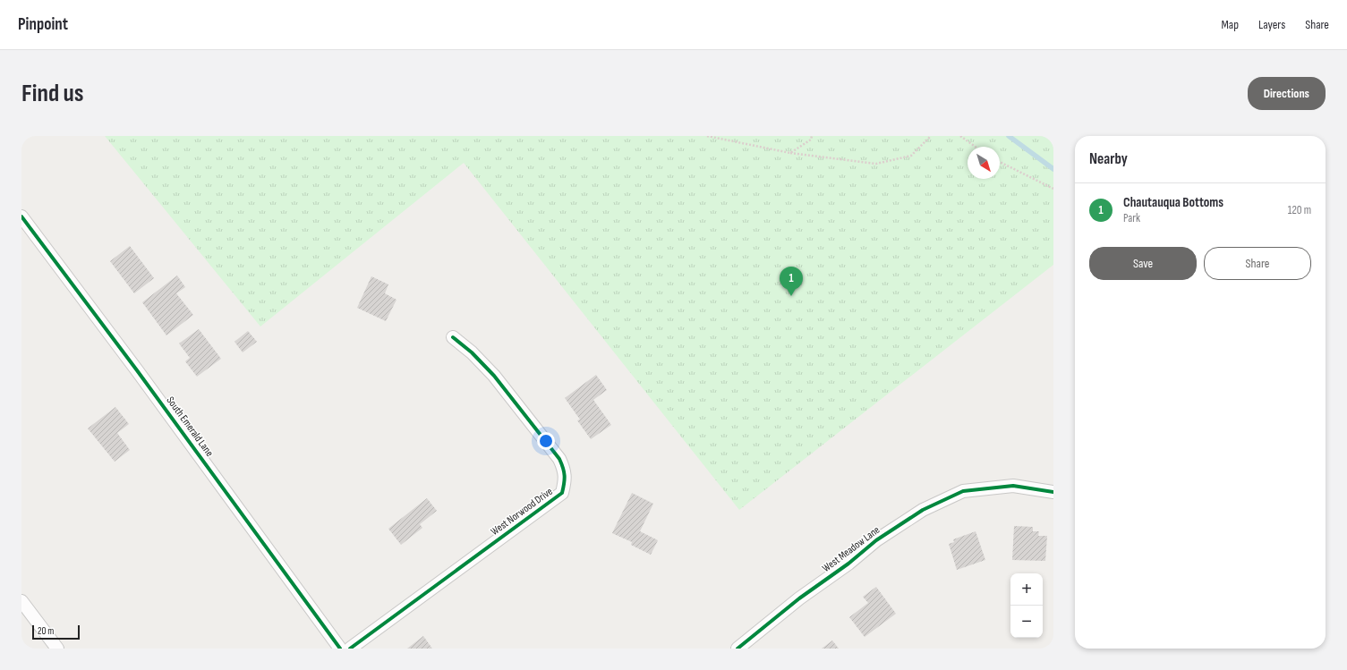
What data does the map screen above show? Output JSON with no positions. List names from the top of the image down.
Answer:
{
  "streets": {
    "street": ["South Emerald Lane", "West Norwood Drive", "West Meadow Lane"]
  },
  "scale_bar": "20 m",
  "north": "bottom right",
  "page": {
    "header": "Pinpoint",
    "nav": ["Map", "Layers", "Share"],
    "buttons": [
      "Directions",
      ["Save", "Share"]
    ],
    "title": "Find us",
    "heading": "Nearby",
    "list": [
      {
        "mark": "1",
        "name": "Chautauqua Bottoms",
        "note": "Park",
        "value": "120 m"
      }
    ],
    "pins": "1",
    "map_buttons": ["+", "−"],
    "scale": "20 m"
  }
}
